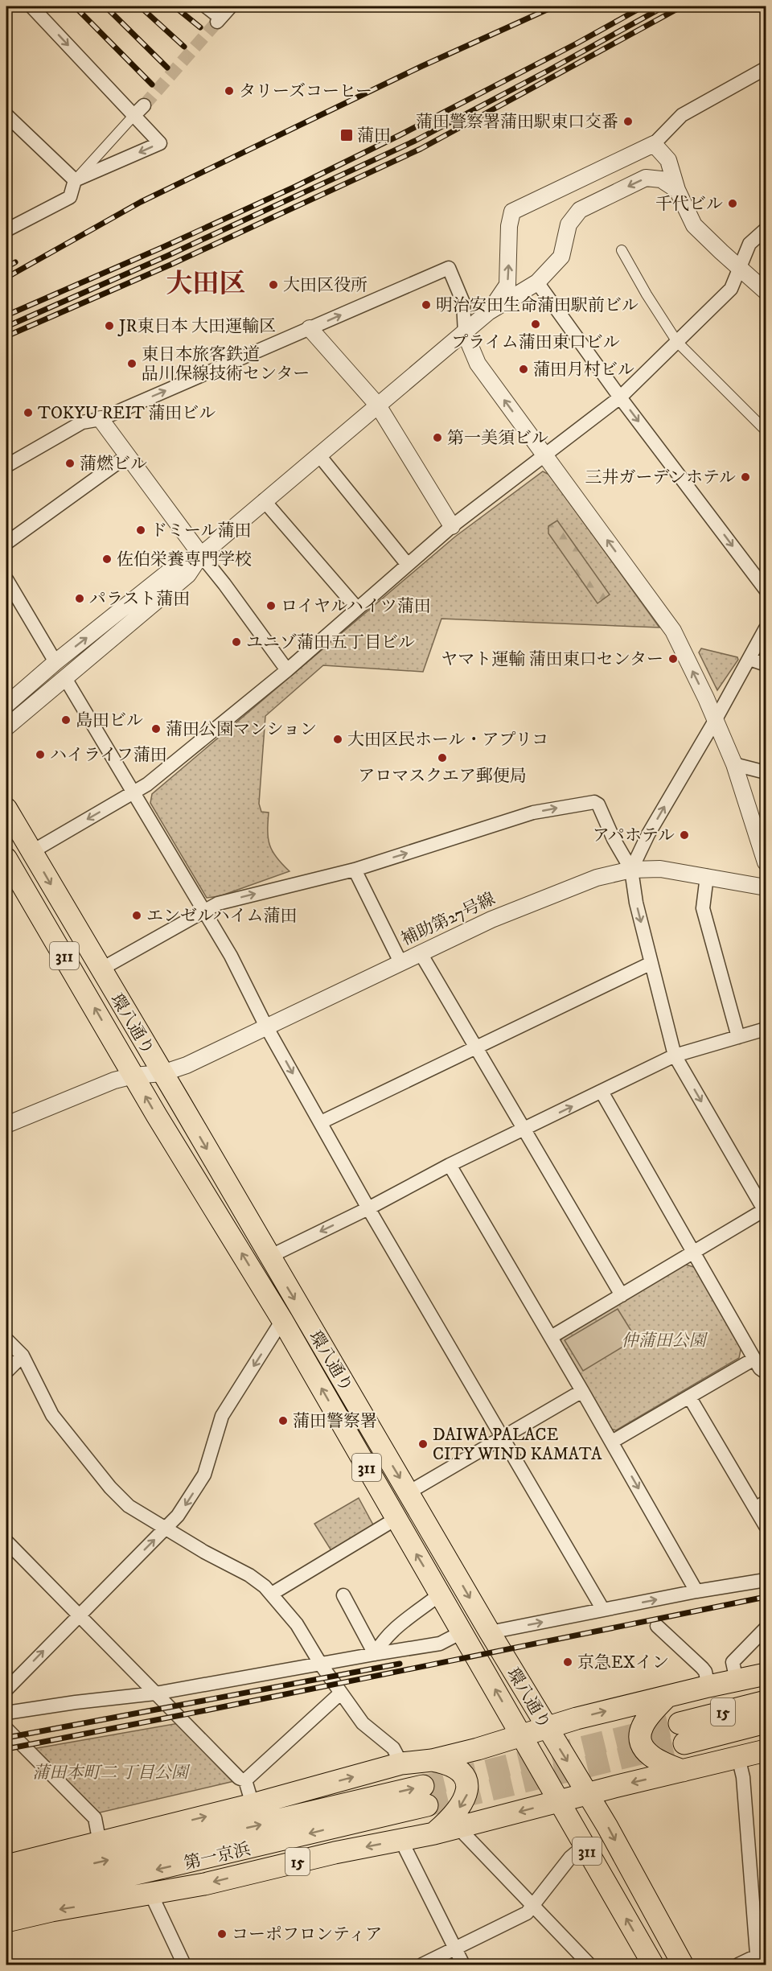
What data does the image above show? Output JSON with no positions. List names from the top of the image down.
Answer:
{
  "streets": {
    "highway": ["15", "第一京浜"],
    "main road": ["311", "環八通り"],
    "street": ["補助第27号線"]
  },
  "crossings": [
    ["補助第27号線", "環八通り"],
    ["環八通り", "15"]
  ],
  "districts": ["大田区"],
  "parks": ["仲蒲田公園", "蒲田本町二 丁目公園"],
  "places": {
    "other": [
      "タリーズコーヒー",
      "蒲田警察署蒲田駅東口交番",
      "千代ビル",
      "大田区役所",
      "明治安田生命蒲田駅前ビル",
      "プライム蒲田東口ビル",
      "JR東日本 大田運輸区",
      "東日本旅客鉄道 品川保線技術センター",
      "蒲田月村ビル",
      "TOKYU REIT 蒲田ビル",
      "第一美須ビル",
      "蒲燃ビル",
      "三井ガーデンホテル",
      "ドミール蒲田",
      "佐伯栄養専門学校",
      "パラスト蒲田",
      "ロイヤルハイツ蒲田",
      "ユニゾ蒲田五丁目ビル",
      "ヤマト運輸 蒲田東口センター",
      "島田ビル",
      "蒲田公園マンション",
      "大田区民ホール・アプリコ",
      "ハイライフ蒲田",
      "アロマスクエア郵便局",
      "アパホテル",
      "エンゼルハイム蒲田",
      "蒲田警察署",
      "DAIWA PALACE CITY WIND KAMATA",
      "京急EXイン",
      "コーポフロンティア"
    ],
    "transit": ["蒲田"]
  }
}
